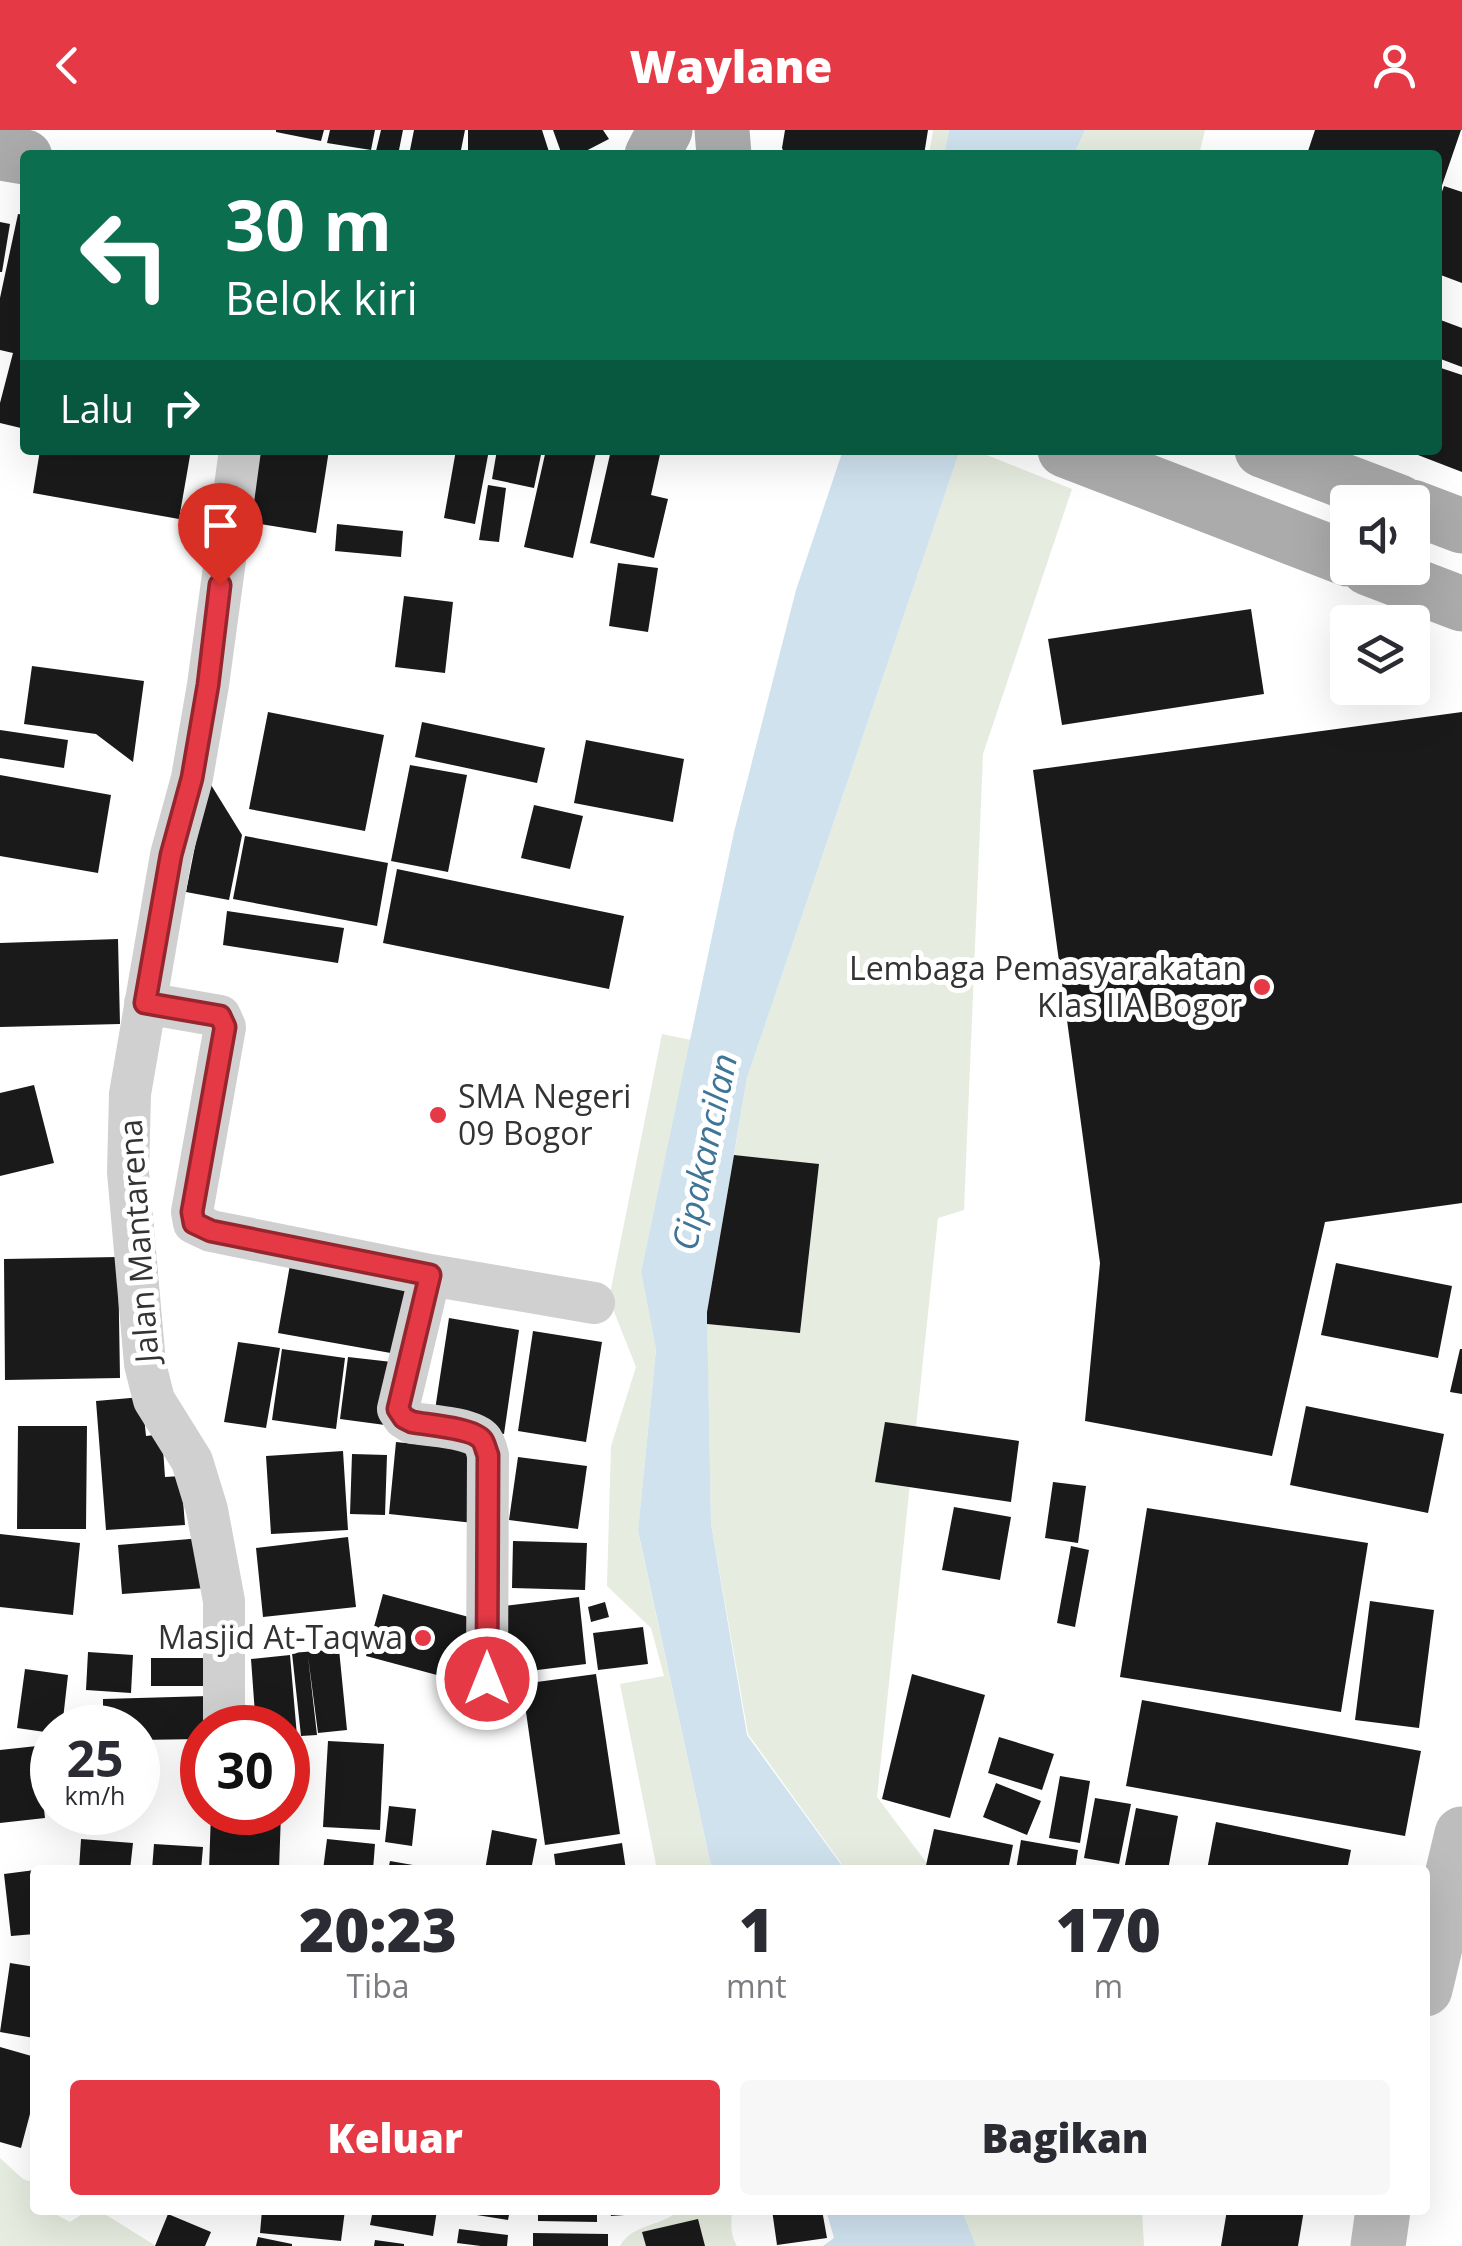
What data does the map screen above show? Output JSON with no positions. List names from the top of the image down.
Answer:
{
  "streets": {
    "street": ["Jalan Mantarena"]
  },
  "water": ["Cipakancilan"],
  "places": ["Lembaga Pemasyarakatan Klas IIA Bogor", "SMA Negeri 09 Bogor", "Masjid At-Taqwa"],
  "page": {
    "header": "Waylane",
    "turn": ["30 m", "Belok kiri"],
    "then": "Lalu",
    "speed": "25 km/h",
    "limit": "30",
    "eta": [
      "20:23",
      "Tiba",
      "1",
      "mnt",
      "170",
      "m"
    ],
    "buttons": ["Keluar", "Bagikan"]
  }
}
